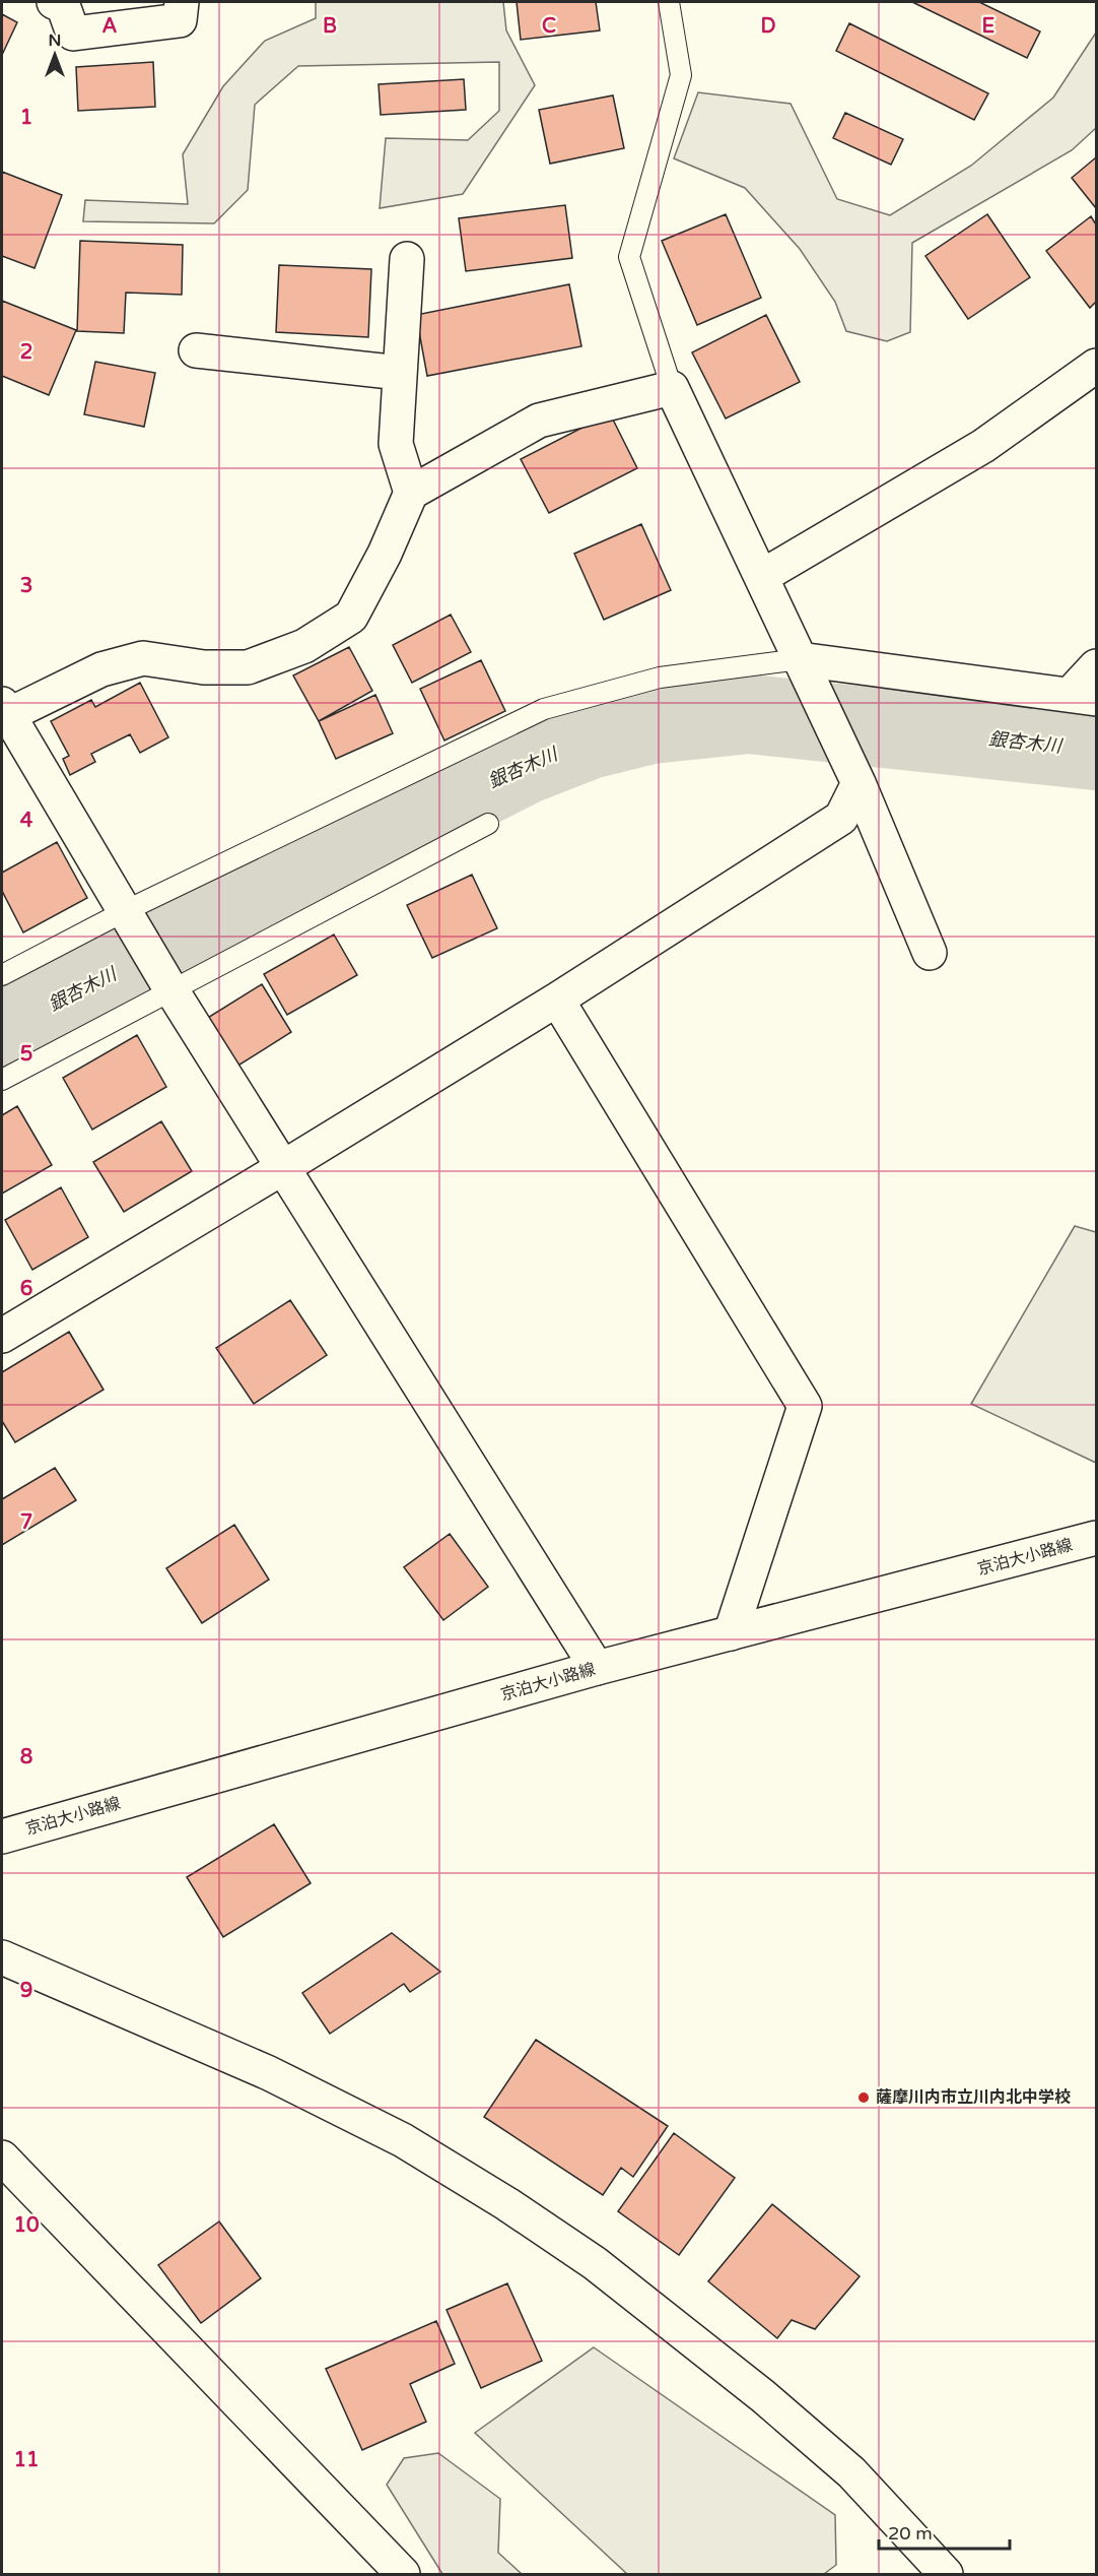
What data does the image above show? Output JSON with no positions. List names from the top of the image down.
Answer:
{
  "streets": {
    "street": ["京泊大小路線"]
  },
  "water": ["銀杏木川"],
  "places": ["薩摩川内市立川内北中学校"],
  "scale_bar": "20 m",
  "north": "top",
  "grid": {
    "columns": [
      "A",
      "B",
      "C",
      "D",
      "E"
    ],
    "rows": [
      "1",
      "2",
      "3",
      "4",
      "5",
      "6",
      "7",
      "8",
      "9",
      "10",
      "11"
    ]
  }
}
